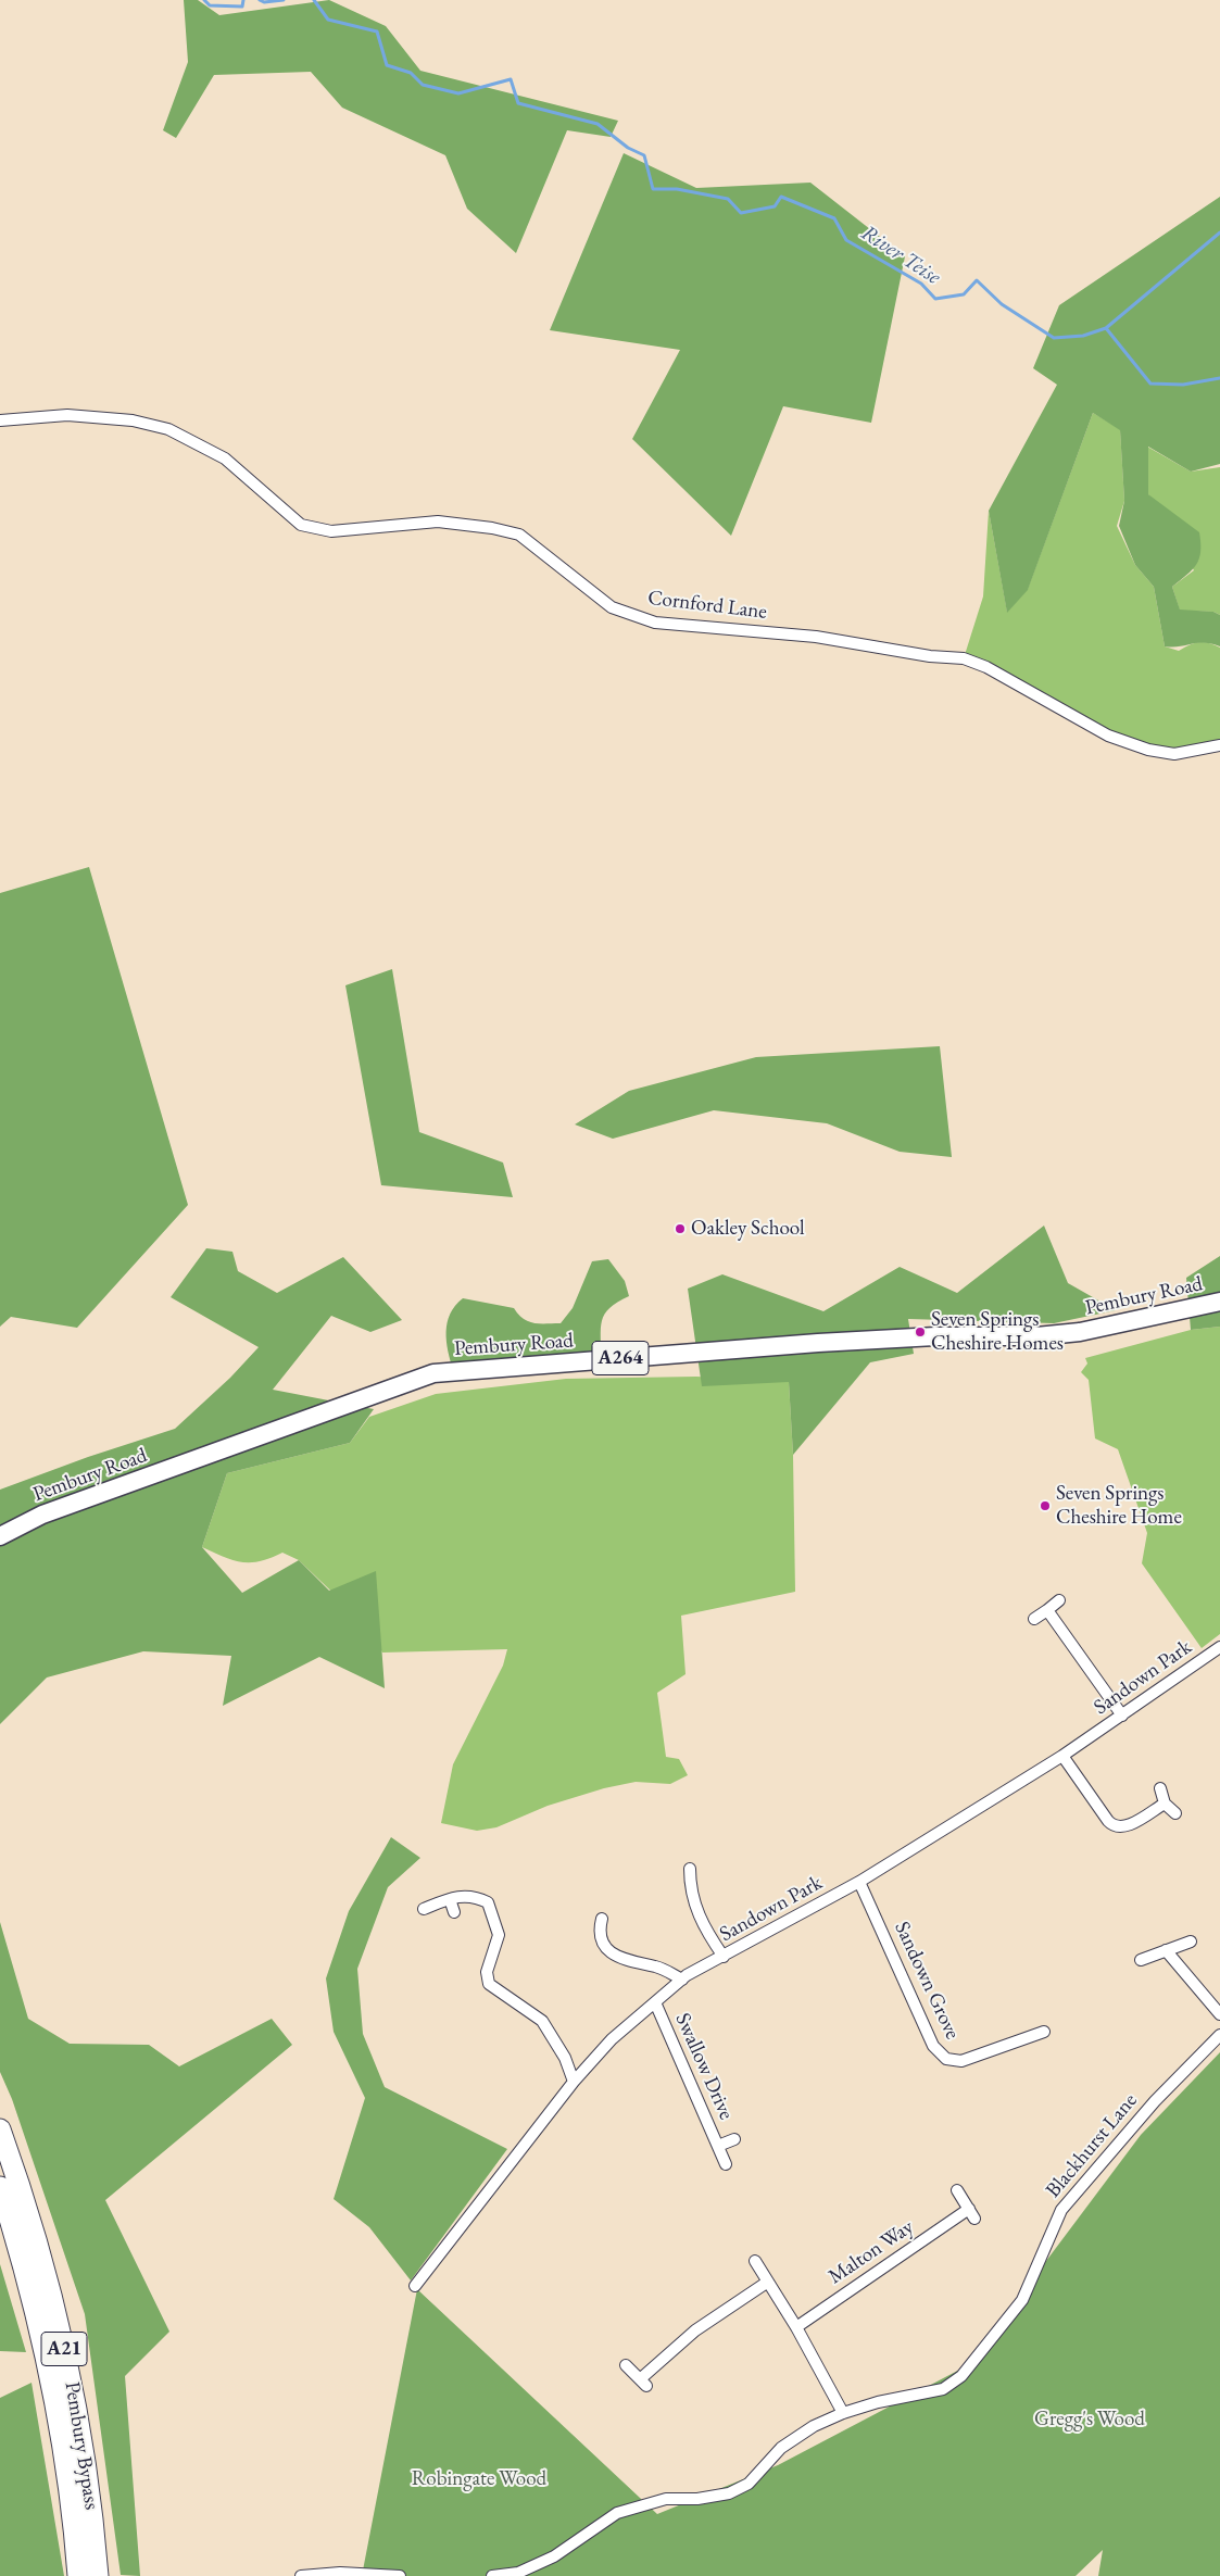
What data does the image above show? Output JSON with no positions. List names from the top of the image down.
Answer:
{
  "streets": {
    "highway": ["A21", "Pembury Bypass"],
    "main road": ["Pembury Road", "A264"],
    "street": [
      "Cornford Lane",
      "Sandown Park",
      "Sandown Grove",
      "Swallow Drive",
      "Blackhurst Lane",
      "Malton Way"
    ]
  },
  "crossings": [
    ["Sandown Park", "Sandown Grove"],
    ["Sandown Park", "Swallow Drive"]
  ],
  "water": ["River Teise"],
  "parks": ["Gregg's Wood", "Robingate Wood"],
  "places": ["Oakley School", "Seven Springs Cheshire Homes", "Seven Springs Cheshire Home"]
}
